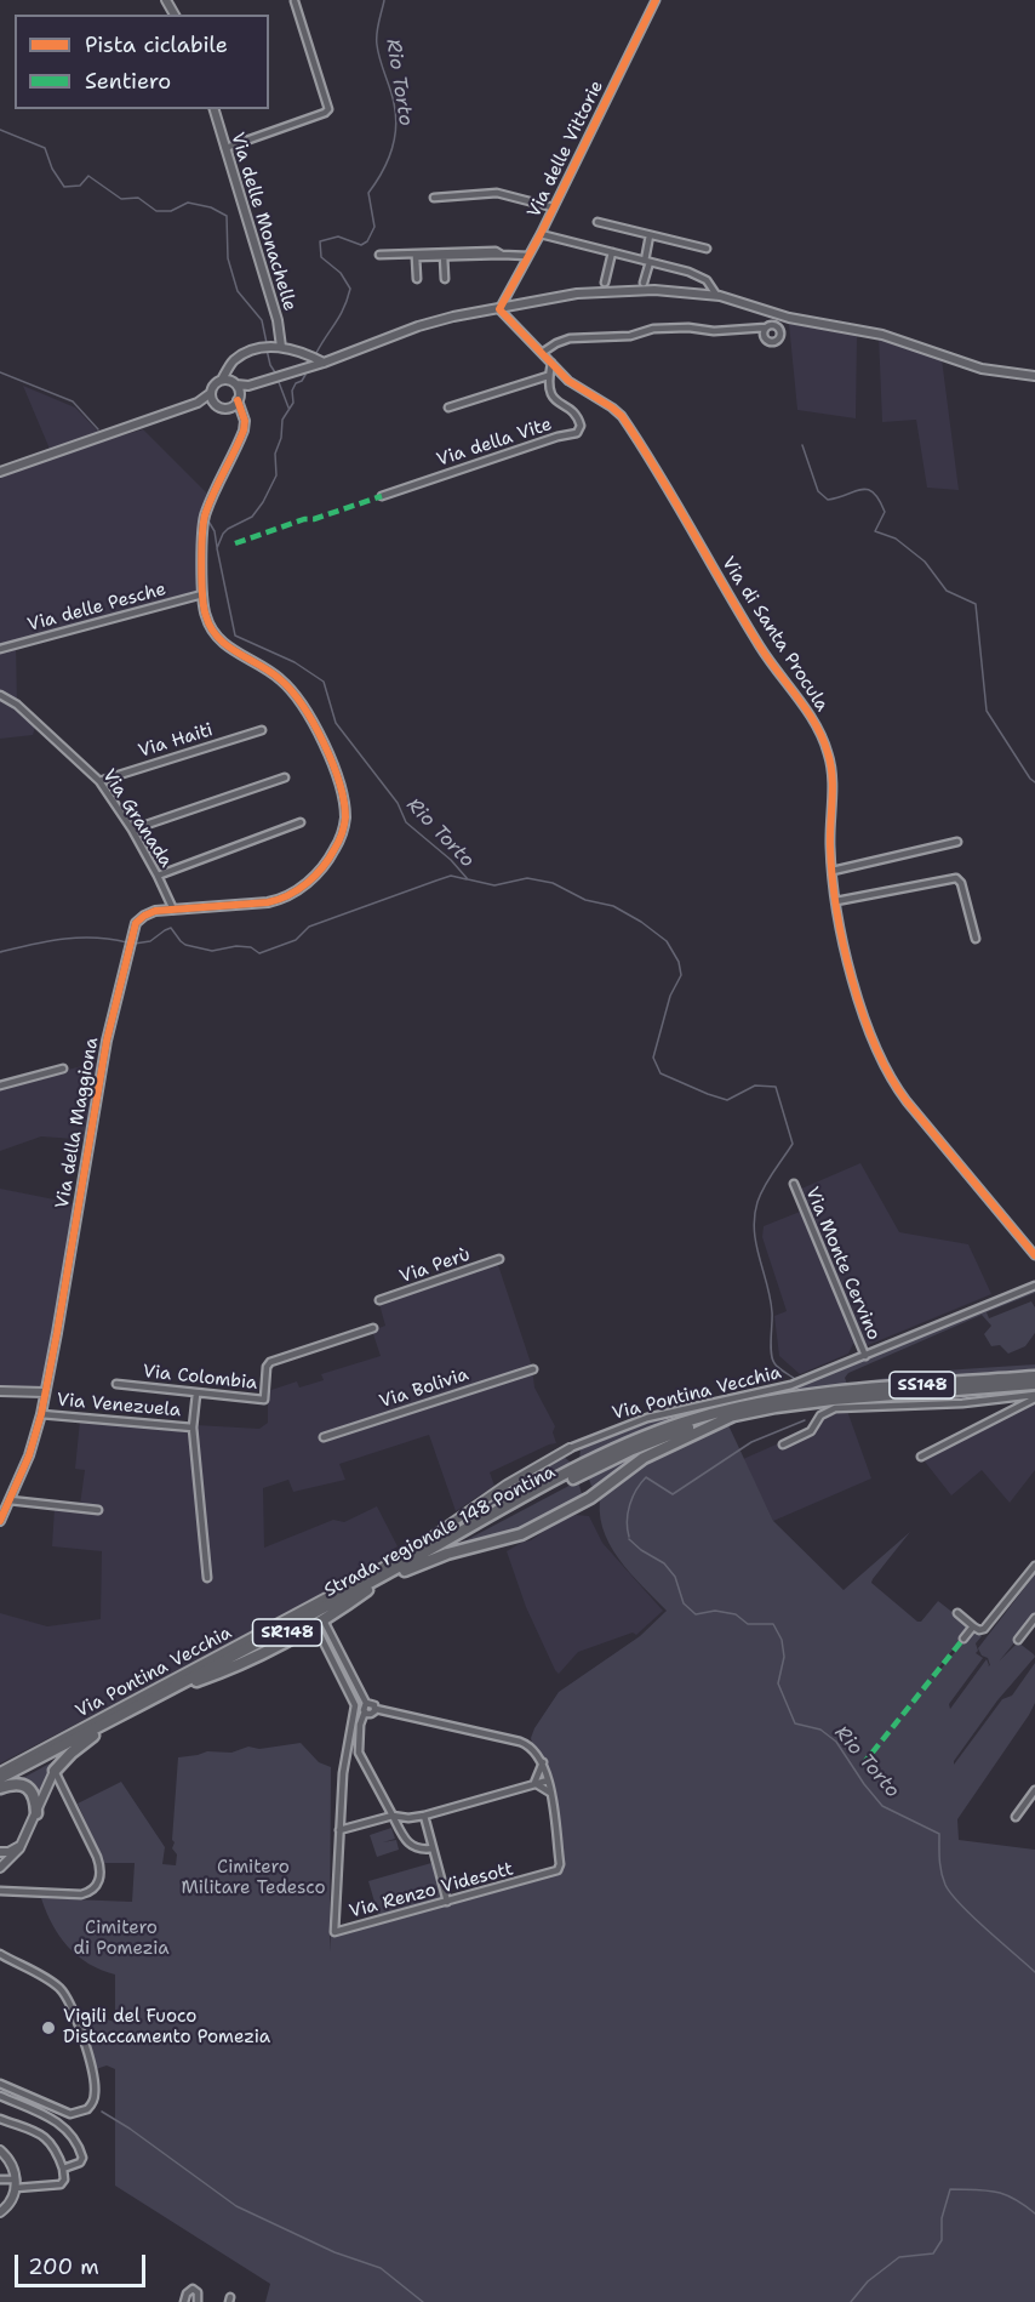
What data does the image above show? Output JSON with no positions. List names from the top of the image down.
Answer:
{
  "streets": {
    "highway": ["SS148", "Strada regionale 148 Pontina", "SR148"],
    "street": [
      "Via delle Vittorie",
      "Via delle Monachelle",
      "Via della Vite",
      "Via delle Pesche",
      "Via di Santa Procula",
      "Via Haiti",
      "Via Granada",
      "Via della Maggiona",
      "Via Monte Cervino",
      "Via Perù",
      "Via Colombia",
      "Via Bolivia",
      "Via Pontina Vecchia",
      "Via Venezuela",
      "Via Renzo Videsott"
    ]
  },
  "crossings": [
    ["Via delle Vittorie", "Via di Santa Procula"],
    ["Via delle Pesche", "Via della Maggiona"],
    ["Via Haiti", "Via Granada"],
    ["Via Granada", "Via della Maggiona"],
    ["Via della Maggiona", "Via Venezuela"],
    ["Via Monte Cervino", "Via Pontina Vecchia"],
    ["Via Colombia", "Via Venezuela"],
    ["SS148", "Strada regionale 148 Pontina"]
  ],
  "water": ["Rio Torto"],
  "parks": ["Cimitero Militare Tedesco", "Cimitero di Pomezia"],
  "places": ["Vigili del Fuoco Distaccamento Pomezia"],
  "legend": ["Pista ciclabile", "Sentiero"],
  "scale_bar": "200 m"
}
